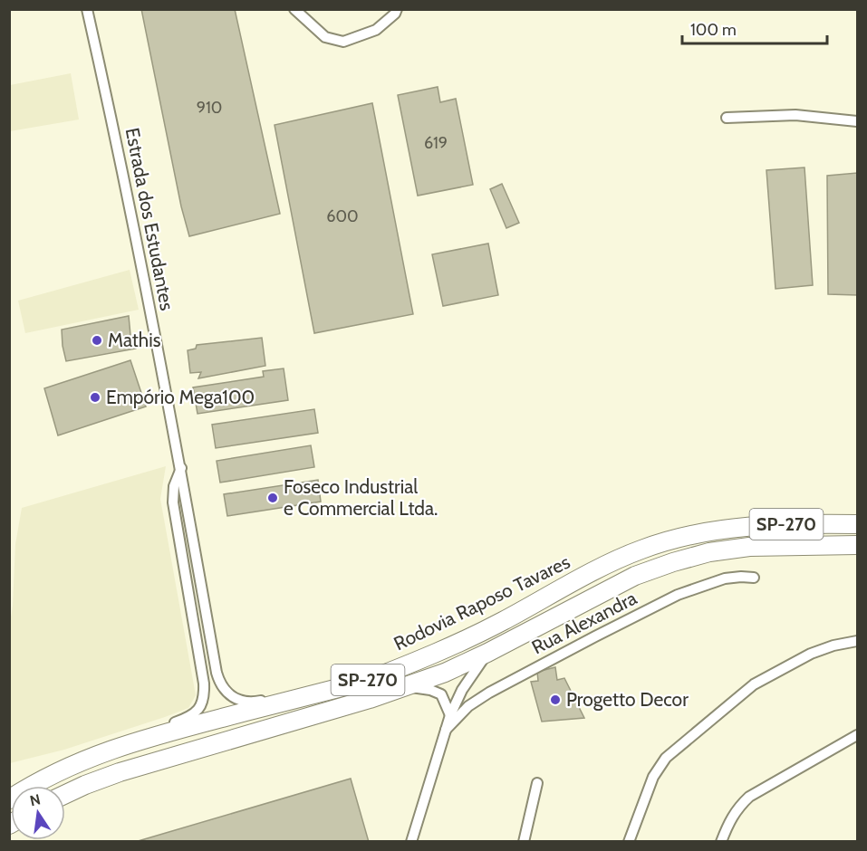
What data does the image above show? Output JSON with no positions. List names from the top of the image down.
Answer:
{
  "streets": {
    "highway": ["SP-270", "Rodovia Raposo Tavares"],
    "street": ["Estrada dos Estudantes", "Rua Alexandra"]
  },
  "crossings": [
    ["Estrada dos Estudantes", "Rodovia Raposo Tavares"]
  ],
  "places": [
    "Mathis",
    "Empório Mega100",
    "Foseco Industrial e Commercial Ltda.",
    "Progetto Decor"
  ],
  "house_numbers": ["910", "619", "600"],
  "scale_bar": "100 m",
  "north": "top"
}
